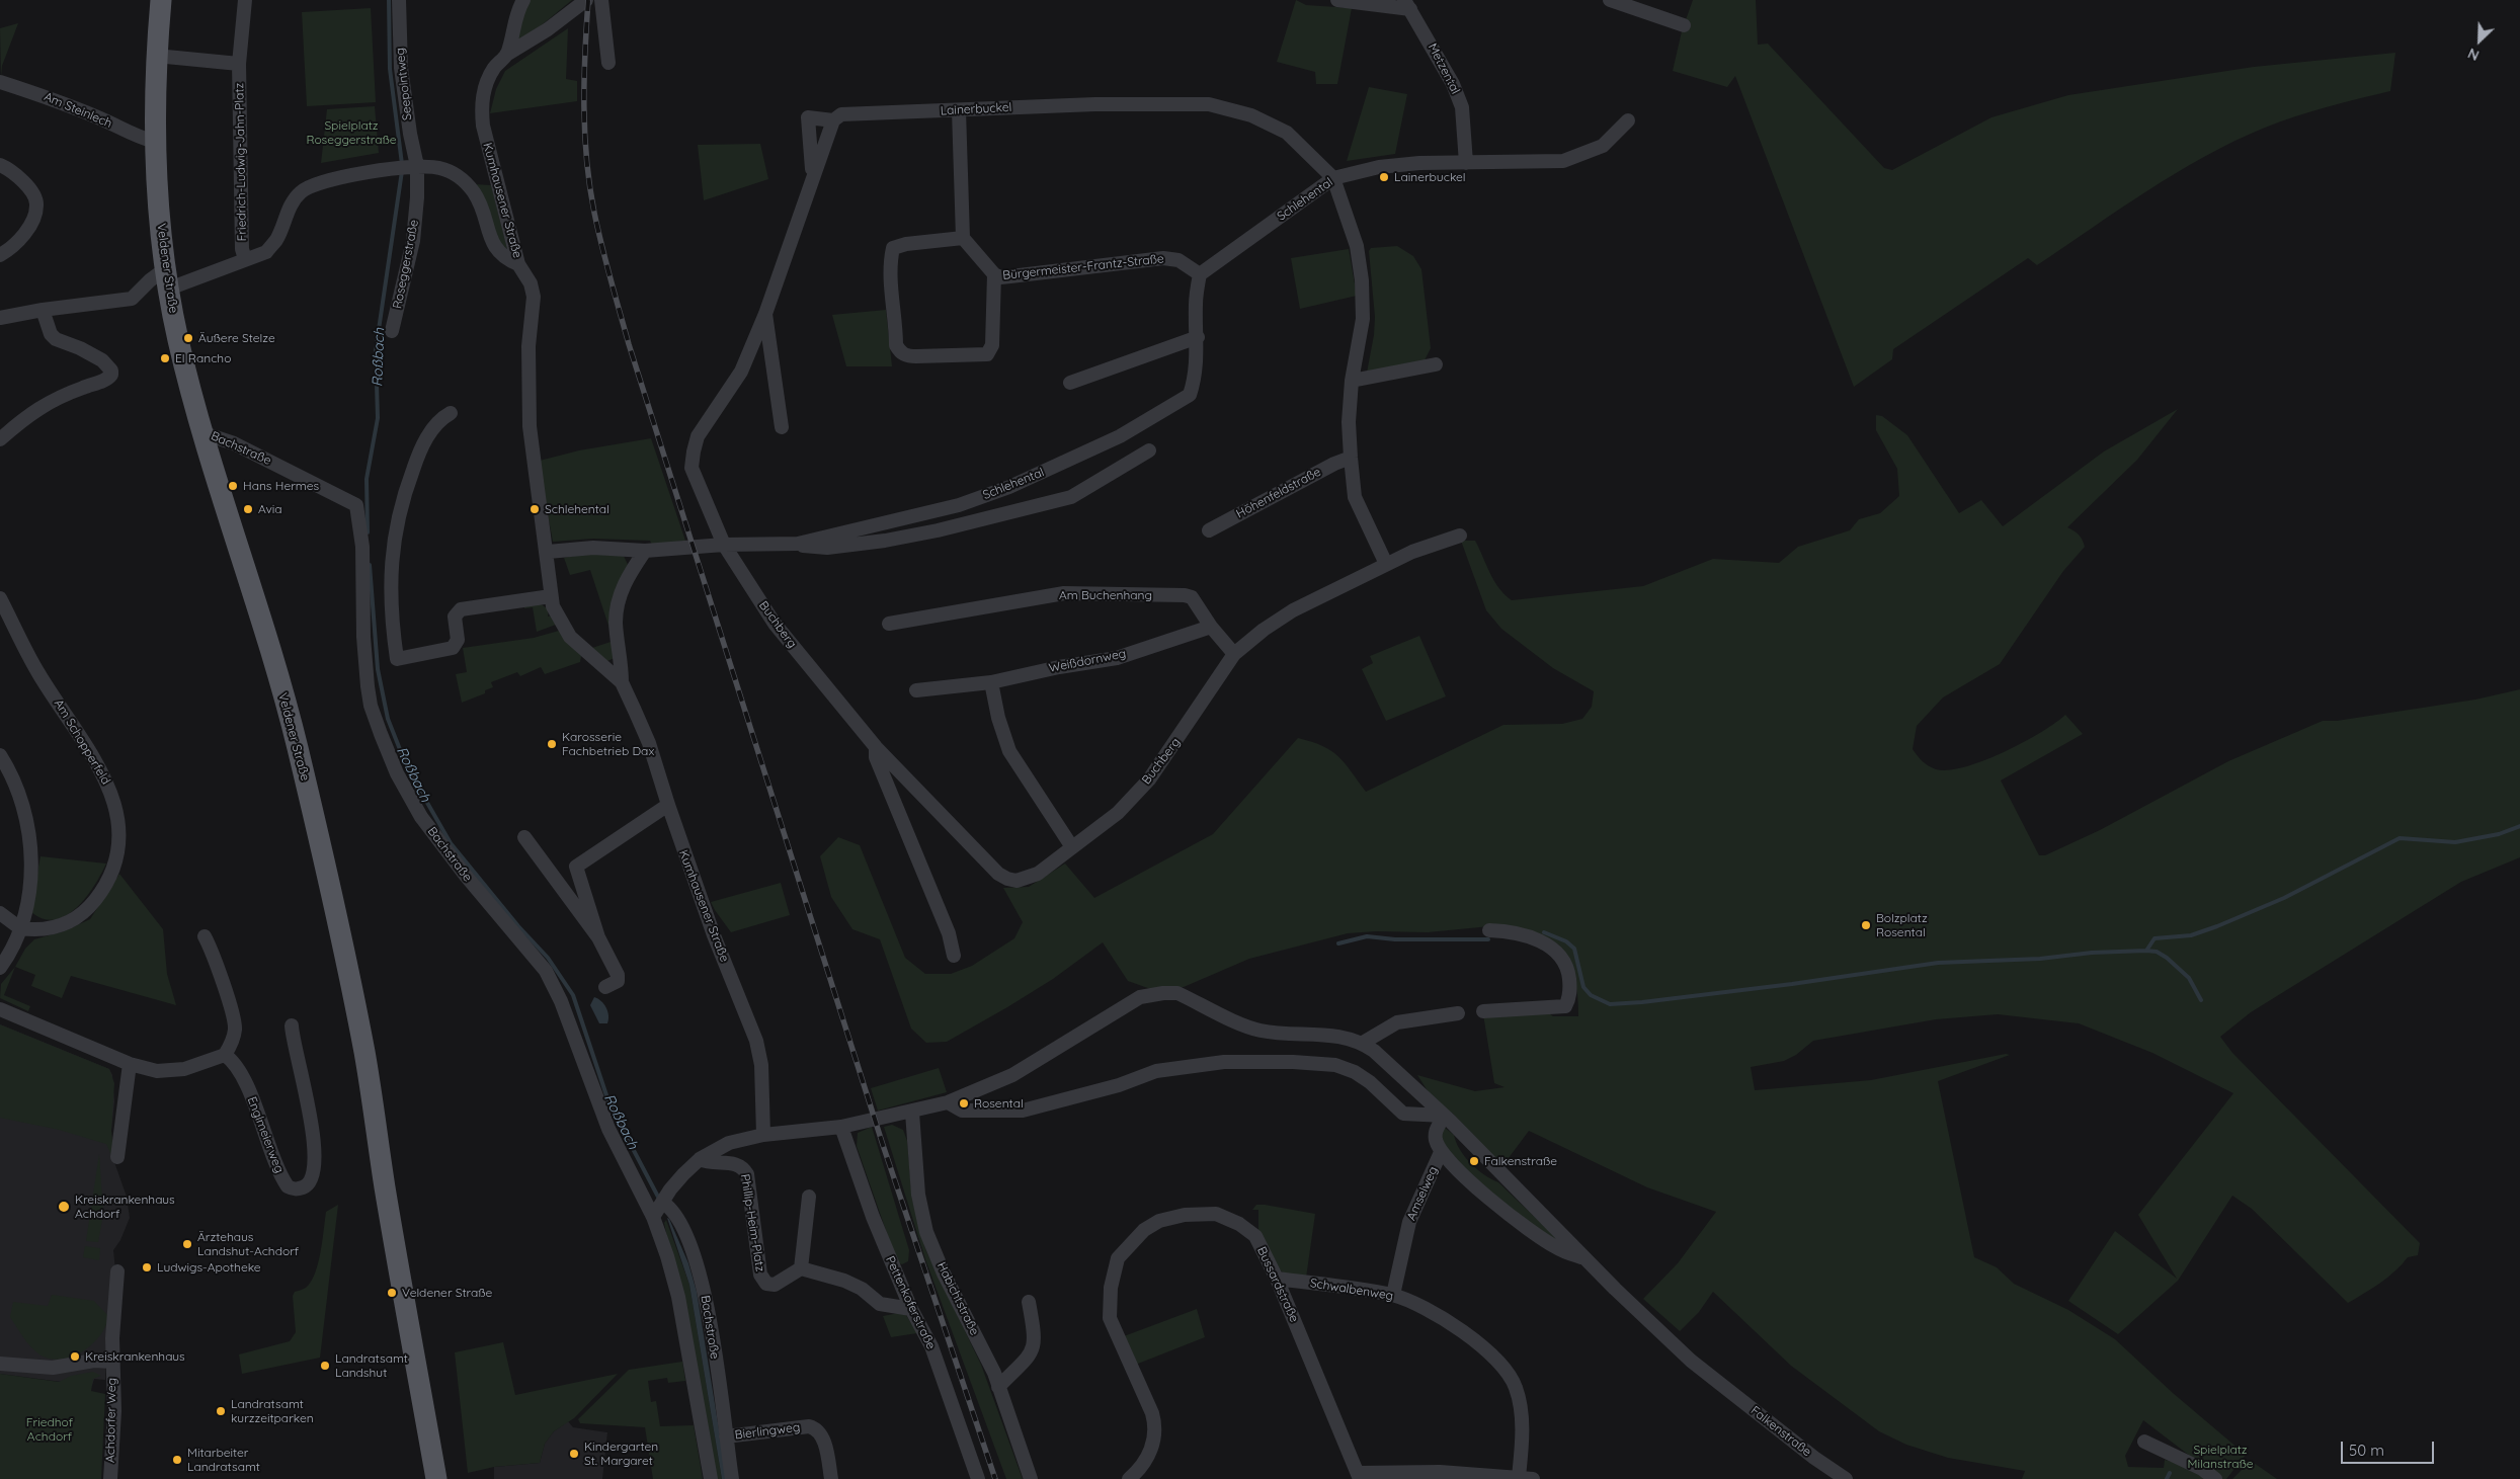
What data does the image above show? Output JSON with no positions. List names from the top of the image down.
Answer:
{
  "streets": {
    "main road": ["Veldener Straße"],
    "street": [
      "Metzental",
      "Seepointweg",
      "Lainerbuckel",
      "Am Steinlech",
      "Friedrich-Ludwig-Jahn-Platz",
      "Schlehental",
      "Kumhausener Straße",
      "Roseggerstraße",
      "Bürgermeister-Frantz-Straße",
      "Bachstraße",
      "Höhenfeldstraße",
      "Am Buchenhang",
      "Buchberg",
      "Weißdornweg",
      "Am Schopperfeld",
      "Englmeierweg",
      "Amselweg",
      "Phillip-Heim-Platz",
      "Bussardstraße",
      "Schwalbenweg",
      "Habichtstraße",
      "Pettenkoferstraße",
      "Achdorfer Weg",
      "Bierlingweg",
      "Falkenstraße"
    ]
  },
  "crossings": [
    ["Metzental", "Schlehental"],
    ["Seepointweg", "Roseggerstraße"],
    ["Lainerbuckel", "Schlehental"],
    ["Am Steinlech", "Veldener Straße"],
    ["Friedrich-Ludwig-Jahn-Platz", "Veldener Straße"],
    ["Schlehental", "Kumhausener Straße"],
    ["Schlehental", "Bürgermeister-Frantz-Straße"],
    ["Schlehental", "Buchberg"],
    ["Veldener Straße", "Bachstraße"],
    ["Bachstraße", "Bierlingweg"],
    ["Am Buchenhang", "Buchberg"],
    ["Am Buchenhang", "Weißdornweg"],
    ["Amselweg", "Schwalbenweg"],
    ["Amselweg", "Falkenstraße"],
    ["Bussardstraße", "Schwalbenweg"]
  ],
  "water": ["Roßbach"],
  "parks": ["Spielplatz Roseggerstraße", "Friedhof Achdorf", "Spielplatz Milanstraße"],
  "places": [
    "Lainerbuckel",
    "Äußere Stelze",
    "El Rancho",
    "Hans Hermes",
    "Avia",
    "Schlehental",
    "Karosserie Fachbetrieb Dax",
    "Bolzplatz Rosental",
    "Rosental",
    "Falkenstraße",
    "Kreiskrankenhaus Achdorf",
    "Ärztehaus Landshut-Achdorf",
    "Ludwigs-Apotheke",
    "Veldener Straße",
    "Kreiskrankenhaus",
    "Landratsamt Landshut",
    "Landratsamt kurzzeitparken",
    "Kindergarten St. Margaret",
    "Mitarbeiter Landratsamt"
  ],
  "scale_bar": "50 m",
  "north": "bottom left"
}
